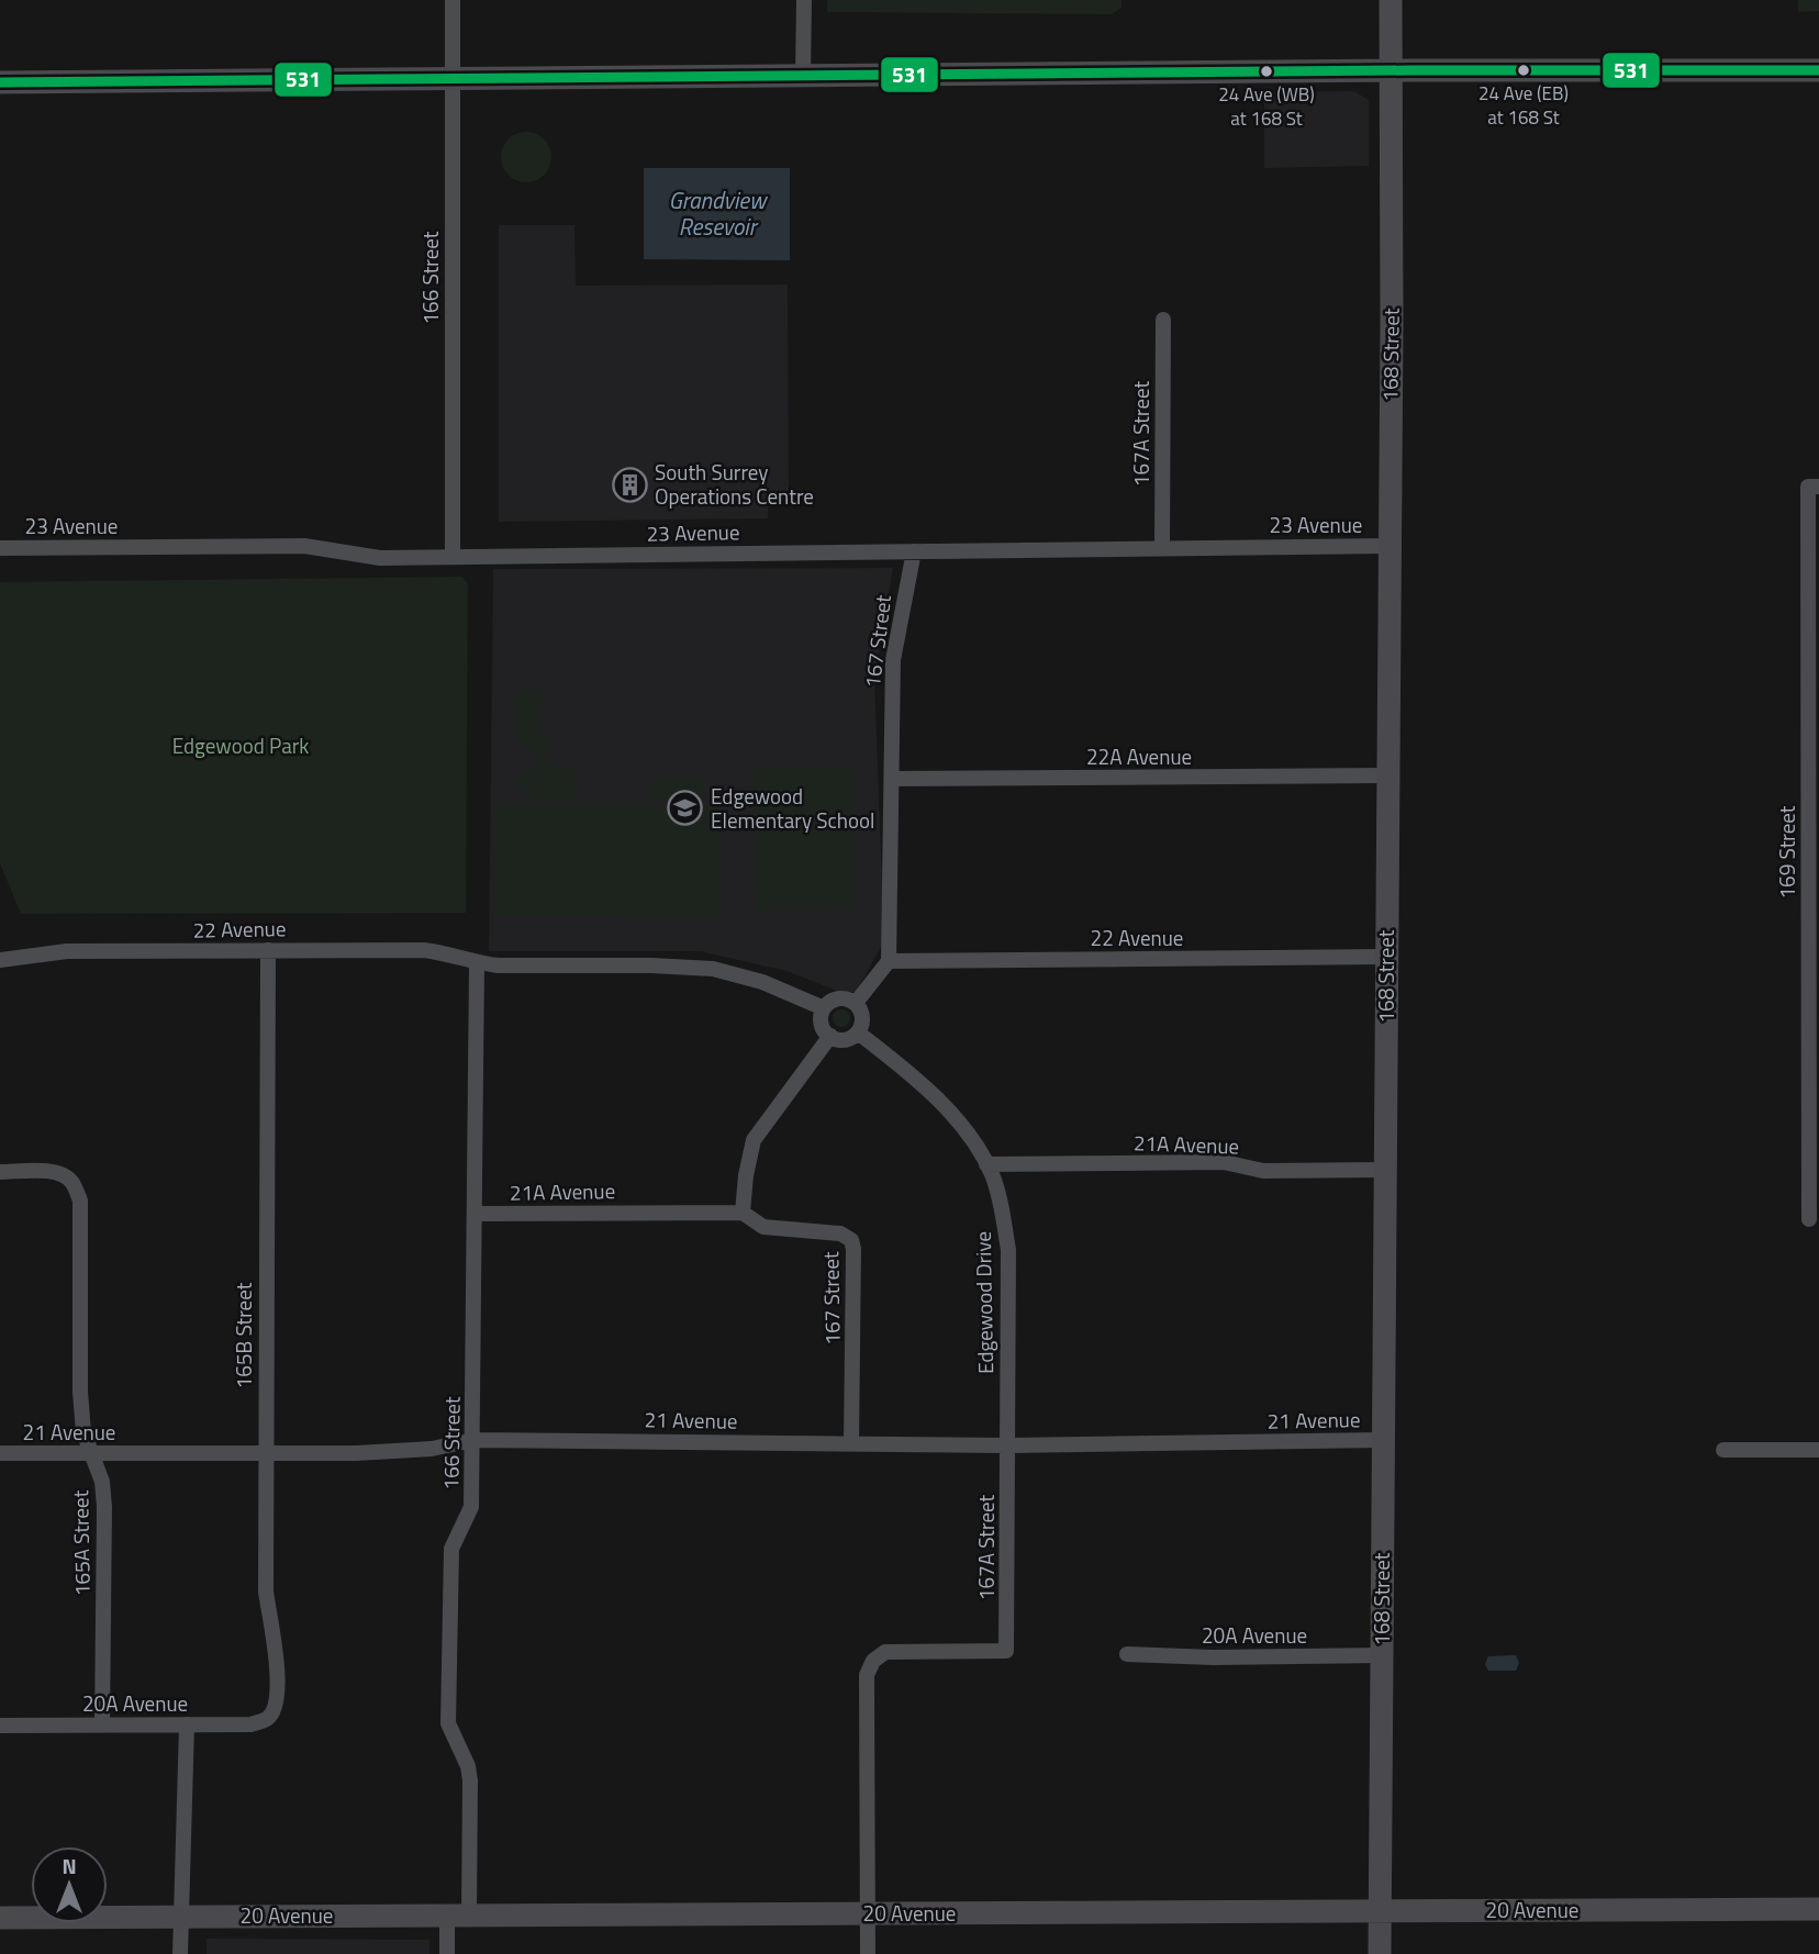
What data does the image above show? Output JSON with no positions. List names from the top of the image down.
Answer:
{
  "streets": {
    "main road": ["168 Street", "20 Avenue"],
    "street": [
      "166 Street",
      "167A Street",
      "23 Avenue",
      "167 Street",
      "22A Avenue",
      "169 Street",
      "22 Avenue",
      "21A Avenue",
      "Edgewood Drive",
      "165B Street",
      "21 Avenue",
      "165A Street",
      "20A Avenue"
    ]
  },
  "crossings": [
    ["166 Street", "23 Avenue"],
    ["166 Street", "22 Avenue"],
    ["166 Street", "21A Avenue"],
    ["166 Street", "21 Avenue"],
    ["166 Street", "20 Avenue"],
    ["168 Street", "23 Avenue"],
    ["168 Street", "22A Avenue"],
    ["168 Street", "22 Avenue"],
    ["168 Street", "21A Avenue"],
    ["168 Street", "21 Avenue"],
    ["168 Street", "20A Avenue"],
    ["168 Street", "20 Avenue"],
    ["167A Street", "23 Avenue"],
    ["167A Street", "Edgewood Drive"],
    ["167A Street", "21 Avenue"],
    ["167A Street", "20 Avenue"],
    ["23 Avenue", "167 Street"],
    ["167 Street", "22A Avenue"],
    ["167 Street", "22 Avenue"],
    ["167 Street", "21A Avenue"],
    ["167 Street", "21 Avenue"],
    ["22 Avenue", "165B Street"],
    ["21A Avenue", "Edgewood Drive"],
    ["Edgewood Drive", "21 Avenue"],
    ["165B Street", "21 Avenue"],
    ["165B Street", "20A Avenue"],
    ["21 Avenue", "165A Street"],
    ["165A Street", "20A Avenue"]
  ],
  "water": ["Grandview Resevoir"],
  "parks": ["Edgewood Park"],
  "places": {
    "other": ["24 Ave (EB) at 168 St", "24 Ave (WB) at 168 St"],
    "building": ["South Surrey Operations Centre"],
    "school or university": ["Edgewood Elementary School"]
  },
  "lines": ["transit line 531"],
  "north": "top"
}
